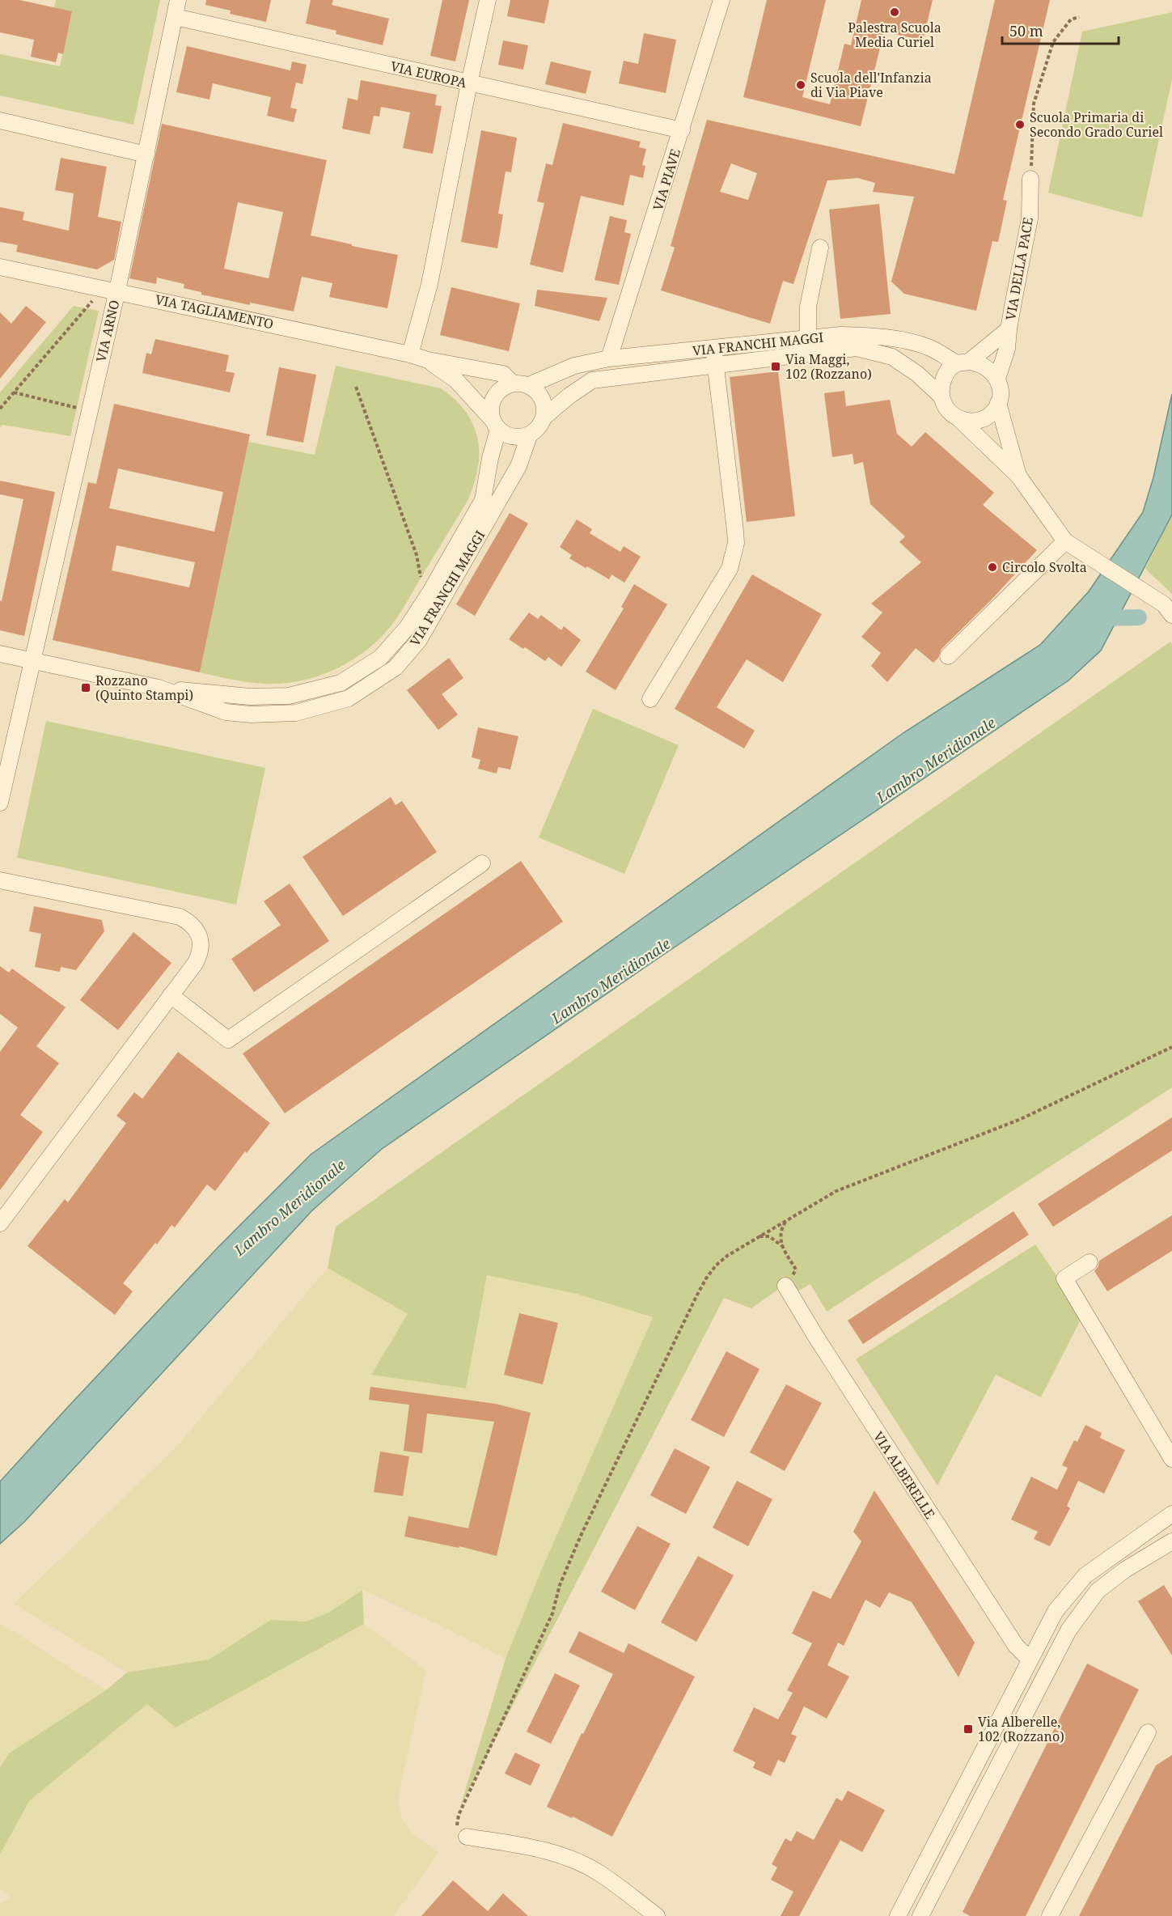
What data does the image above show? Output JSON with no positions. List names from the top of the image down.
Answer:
{
  "streets": {
    "street": [
      "VIA EUROPA",
      "VIA PIAVE",
      "VIA DELLA PACE",
      "VIA TAGLIAMENTO",
      "VIA ARNO",
      "VIA FRANCHI MAGGI",
      "VIA ALBERELLE"
    ]
  },
  "crossings": [
    ["VIA EUROPA", "VIA PIAVE"],
    ["VIA EUROPA", "VIA ARNO"],
    ["VIA PIAVE", "VIA FRANCHI MAGGI"],
    ["VIA DELLA PACE", "VIA FRANCHI MAGGI"],
    ["VIA TAGLIAMENTO", "VIA ARNO"],
    ["VIA TAGLIAMENTO", "VIA FRANCHI MAGGI"],
    ["VIA ARNO", "VIA FRANCHI MAGGI"]
  ],
  "water": ["Lambro Meridionale"],
  "places": {
    "other": [
      "Palestra Scuola Media Curiel",
      "Scuola dell'Infanzia di Via Piave",
      "Scuola Primaria di Secondo Grado Curiel",
      "Circolo Svolta"
    ],
    "transit": ["Via Maggi, 102 (Rozzano)", "Rozzano (Quinto Stampi)", "Via Alberelle, 102 (Rozzano)"]
  },
  "scale_bar": "50 m"
}
